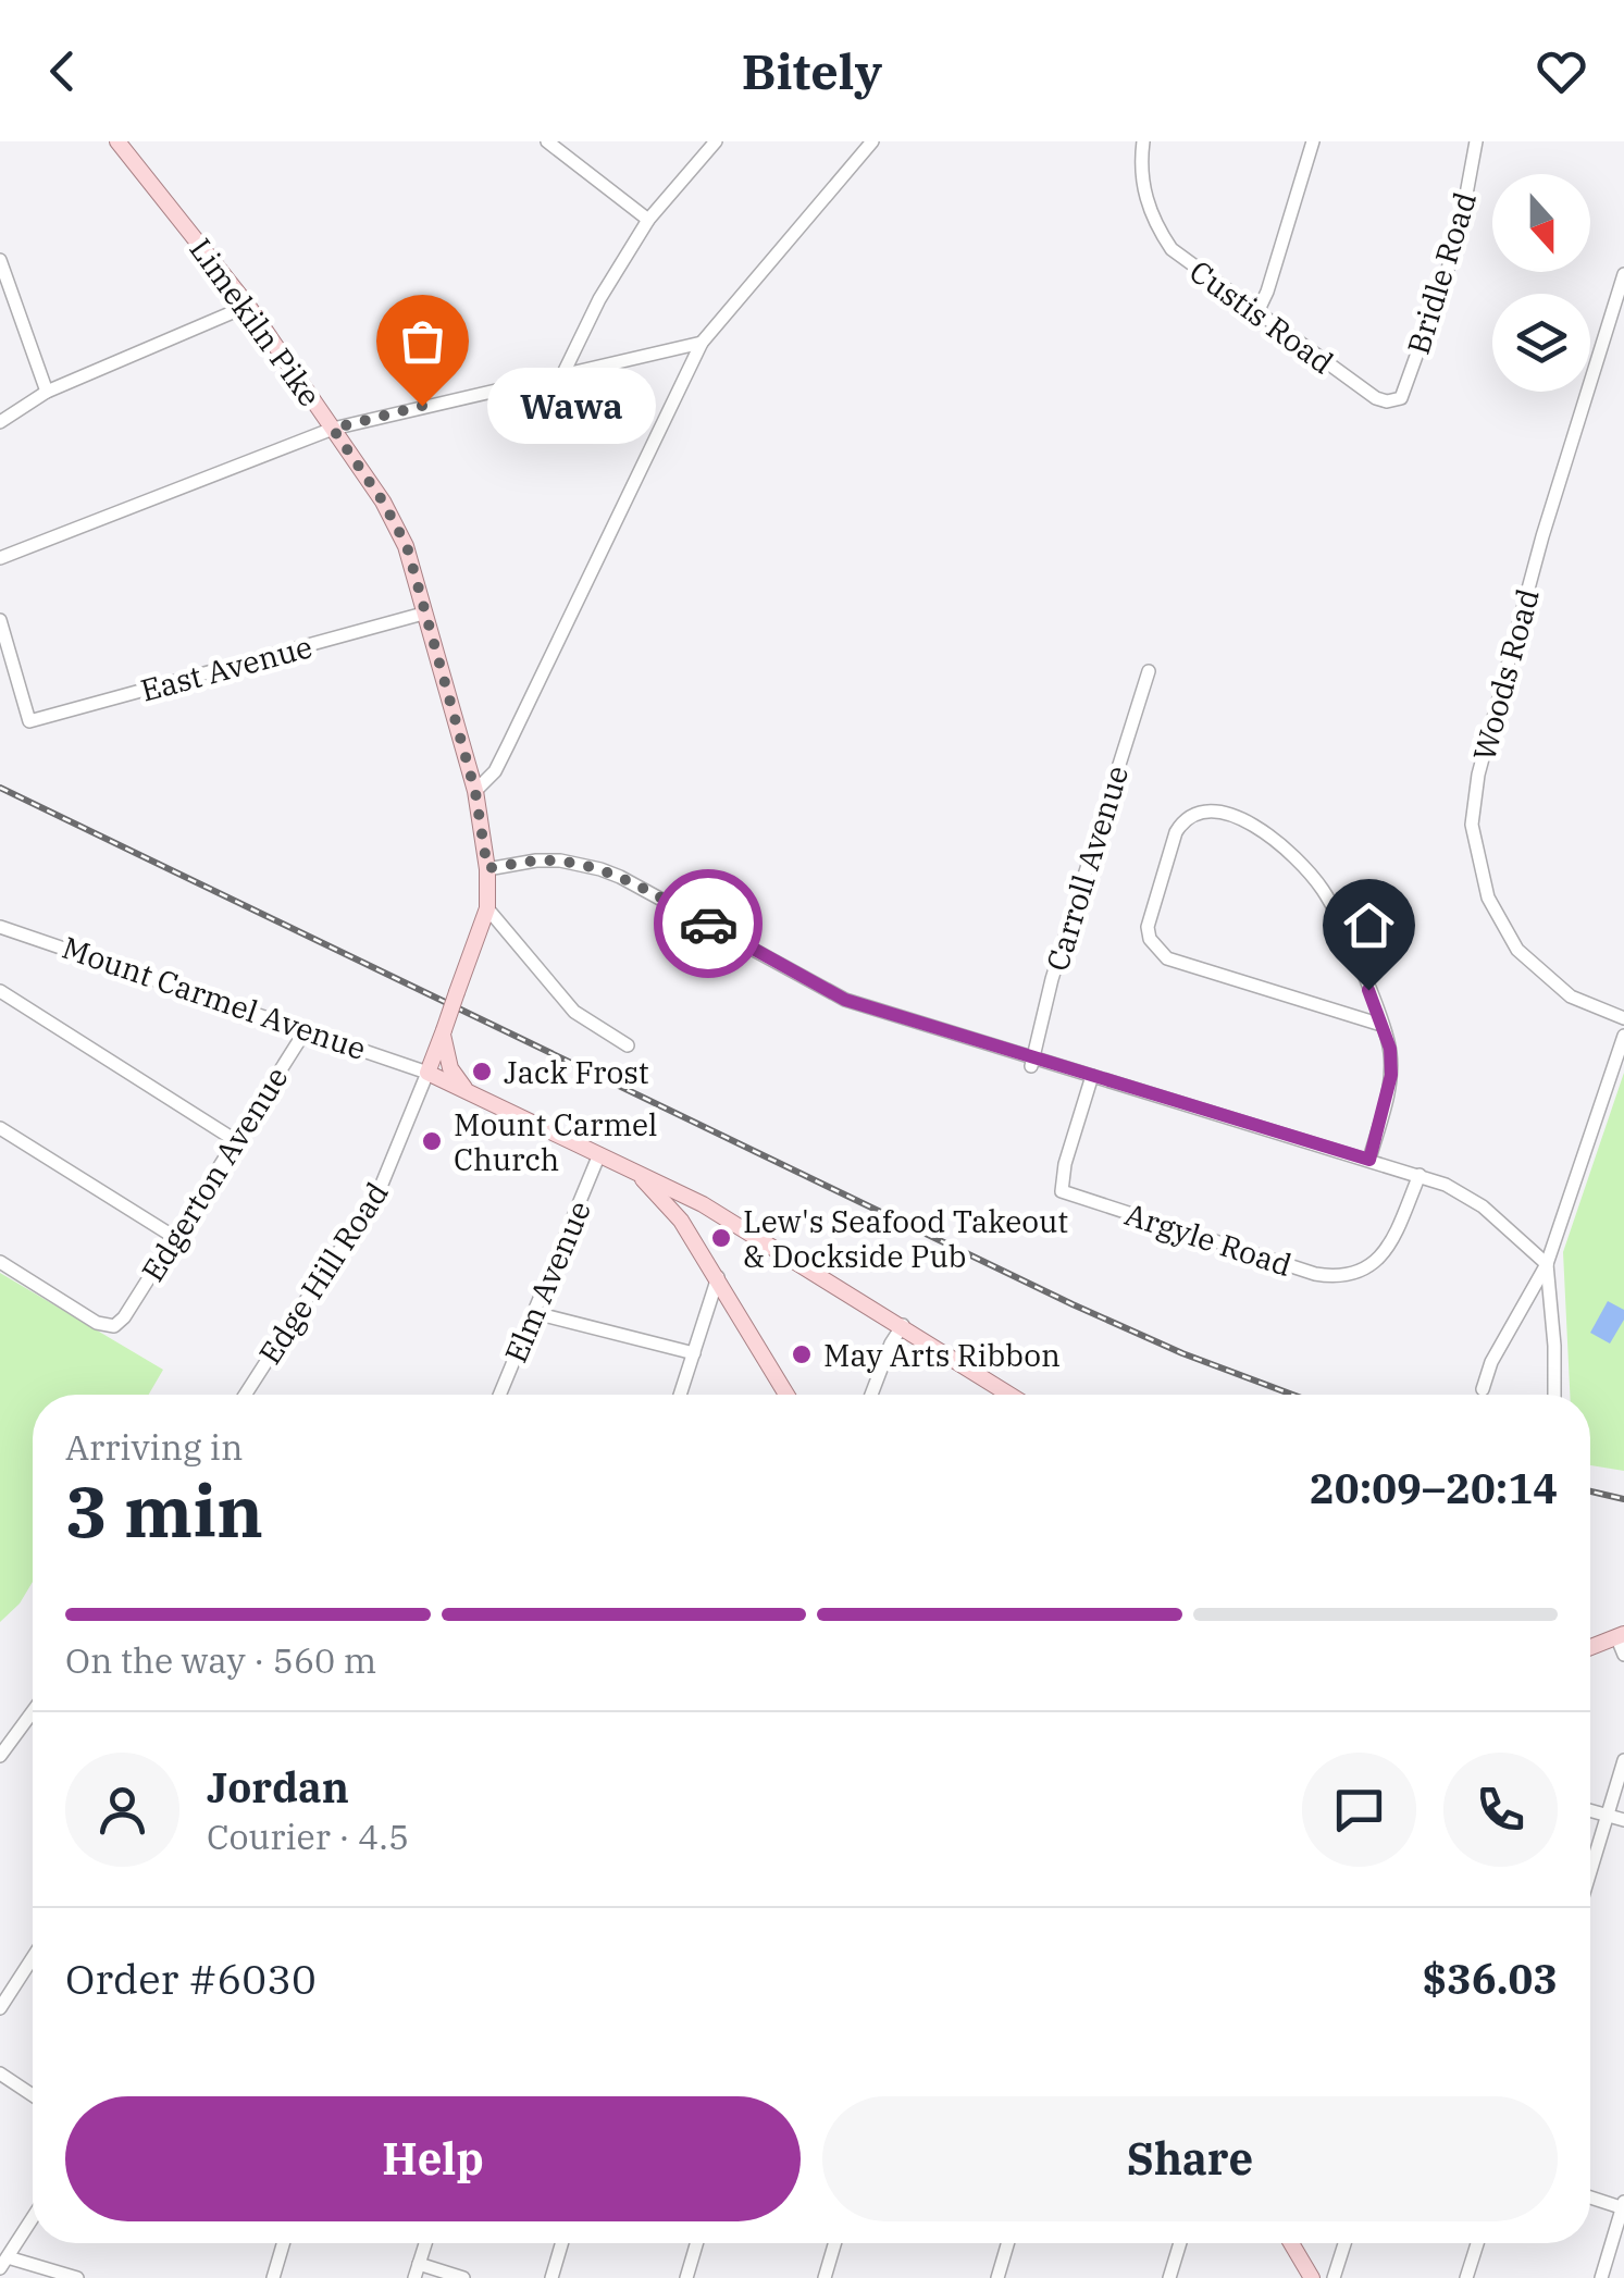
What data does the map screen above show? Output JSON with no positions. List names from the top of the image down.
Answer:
{
  "streets": {
    "main road": ["Limekiln Pike"],
    "street": [
      "Bridle Road",
      "Custis Road",
      "East Avenue",
      "Woods Road",
      "Carroll Avenue",
      "Mount Carmel Avenue",
      "Edgerton Avenue",
      "Argyle Road",
      "Edge Hill Road",
      "Elm Avenue"
    ]
  },
  "crossings": [
    ["Bridle Road", "Custis Road"],
    ["Limekiln Pike", "East Avenue"],
    ["Limekiln Pike", "Mount Carmel Avenue"],
    ["Limekiln Pike", "Edge Hill Road"],
    ["Mount Carmel Avenue", "Edgerton Avenue"],
    ["Mount Carmel Avenue", "Edge Hill Road"]
  ],
  "places": [
    "Wawa",
    "Jack Frost",
    "Mount Carmel Church",
    "Lew's Seafood Takeout & Dockside Pub",
    "May Arts Ribbon"
  ],
  "north": "bottom",
  "page": {
    "header": "Bitely",
    "bubble": "Wawa",
    "heading": ["3 min", "Arriving in", "20:09–20:14"],
    "panel": [
      "Jordan",
      "Courier · 4.5",
      "Order #6030",
      "$36.03"
    ],
    "bar": "On the way · 560 m",
    "buttons": ["Help", "Share"]
  }
}
